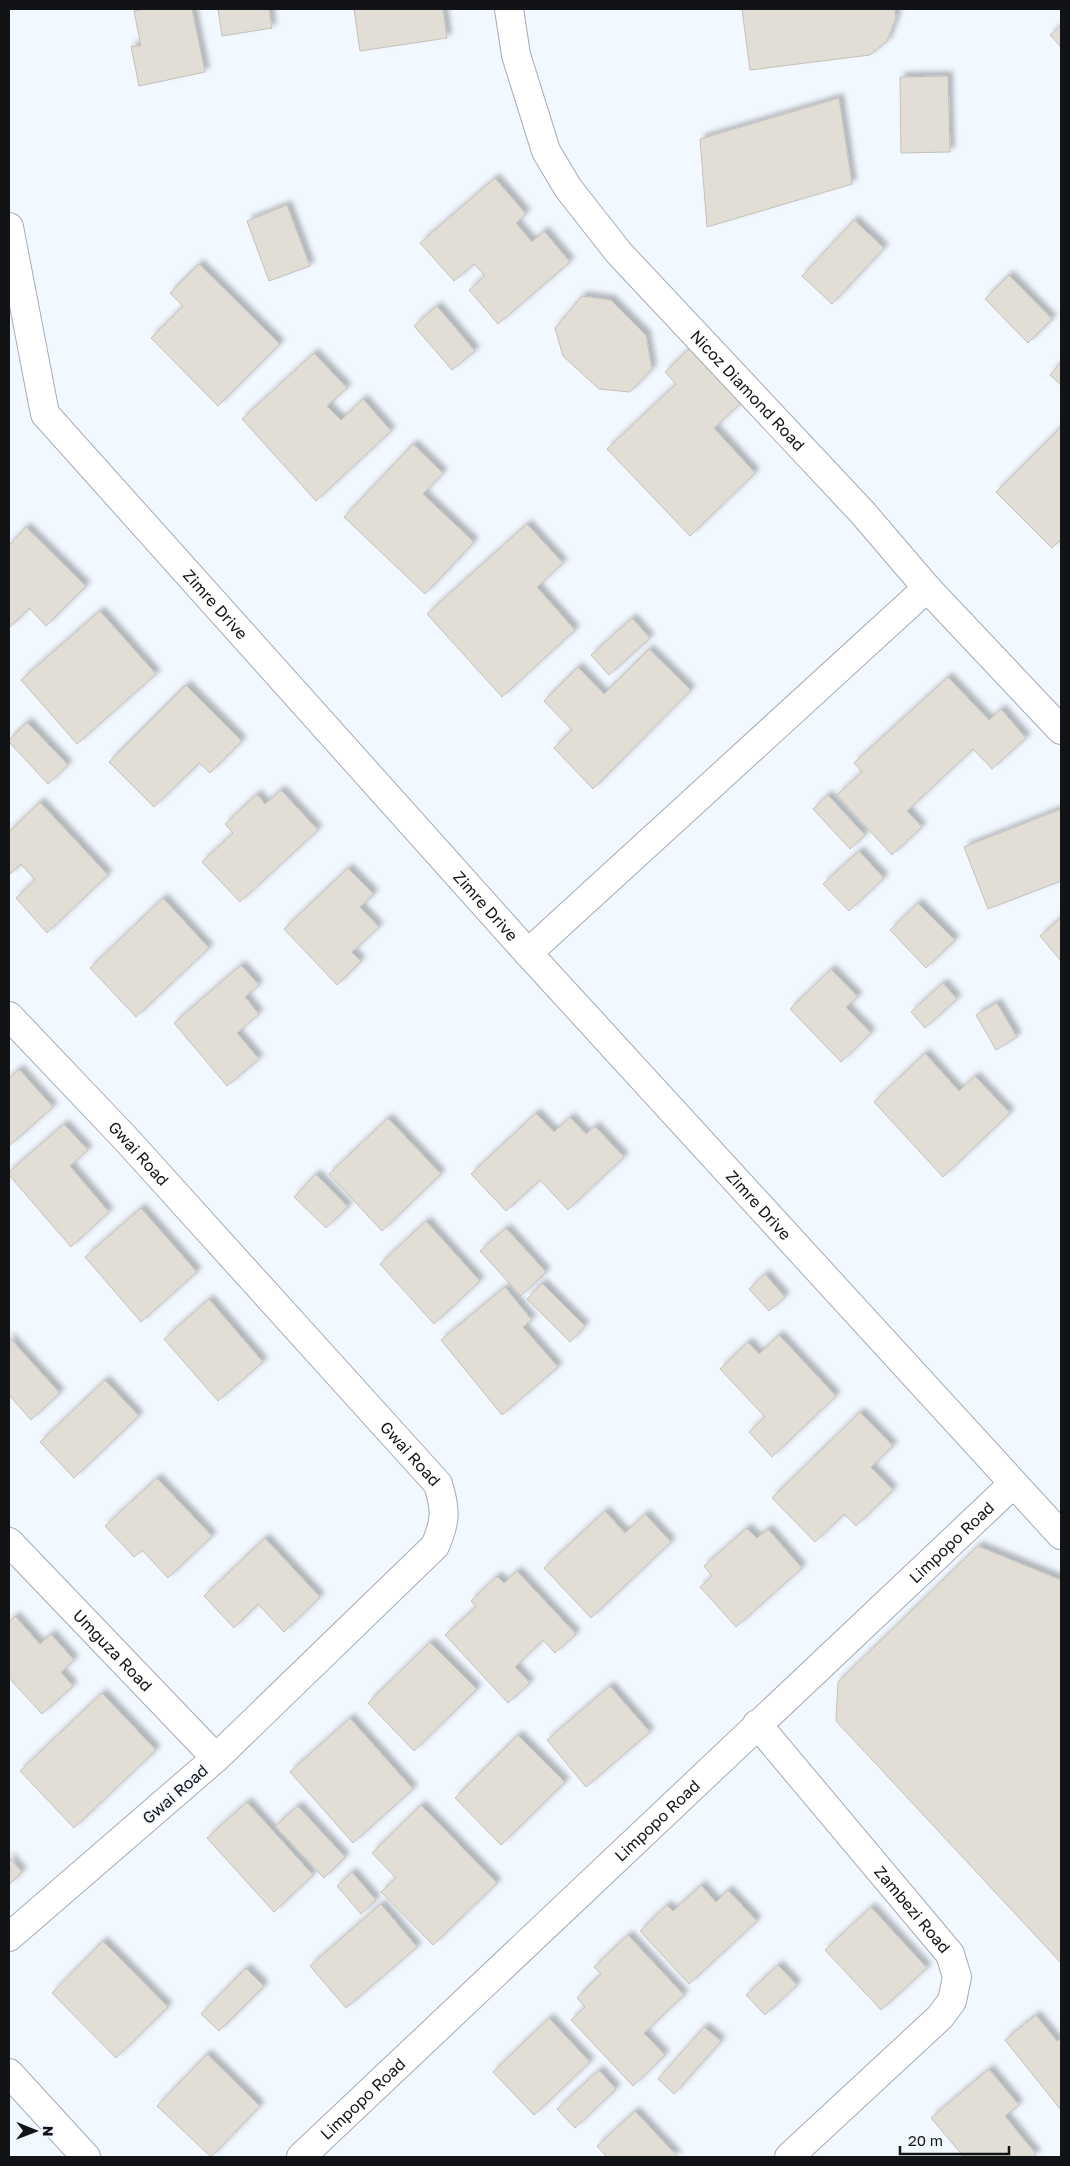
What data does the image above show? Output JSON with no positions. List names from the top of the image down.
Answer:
{
  "streets": {
    "street": [
      "Nicoz Diamond Road",
      "Zimre Drive",
      "Gwai Road",
      "Limpopo Road",
      "Umguza Road",
      "Zambezi Road"
    ]
  },
  "crossings": [
    ["Zimre Drive", "Limpopo Road"],
    ["Gwai Road", "Umguza Road"],
    ["Limpopo Road", "Zambezi Road"]
  ],
  "scale_bar": "20 m",
  "north": "right"
}
